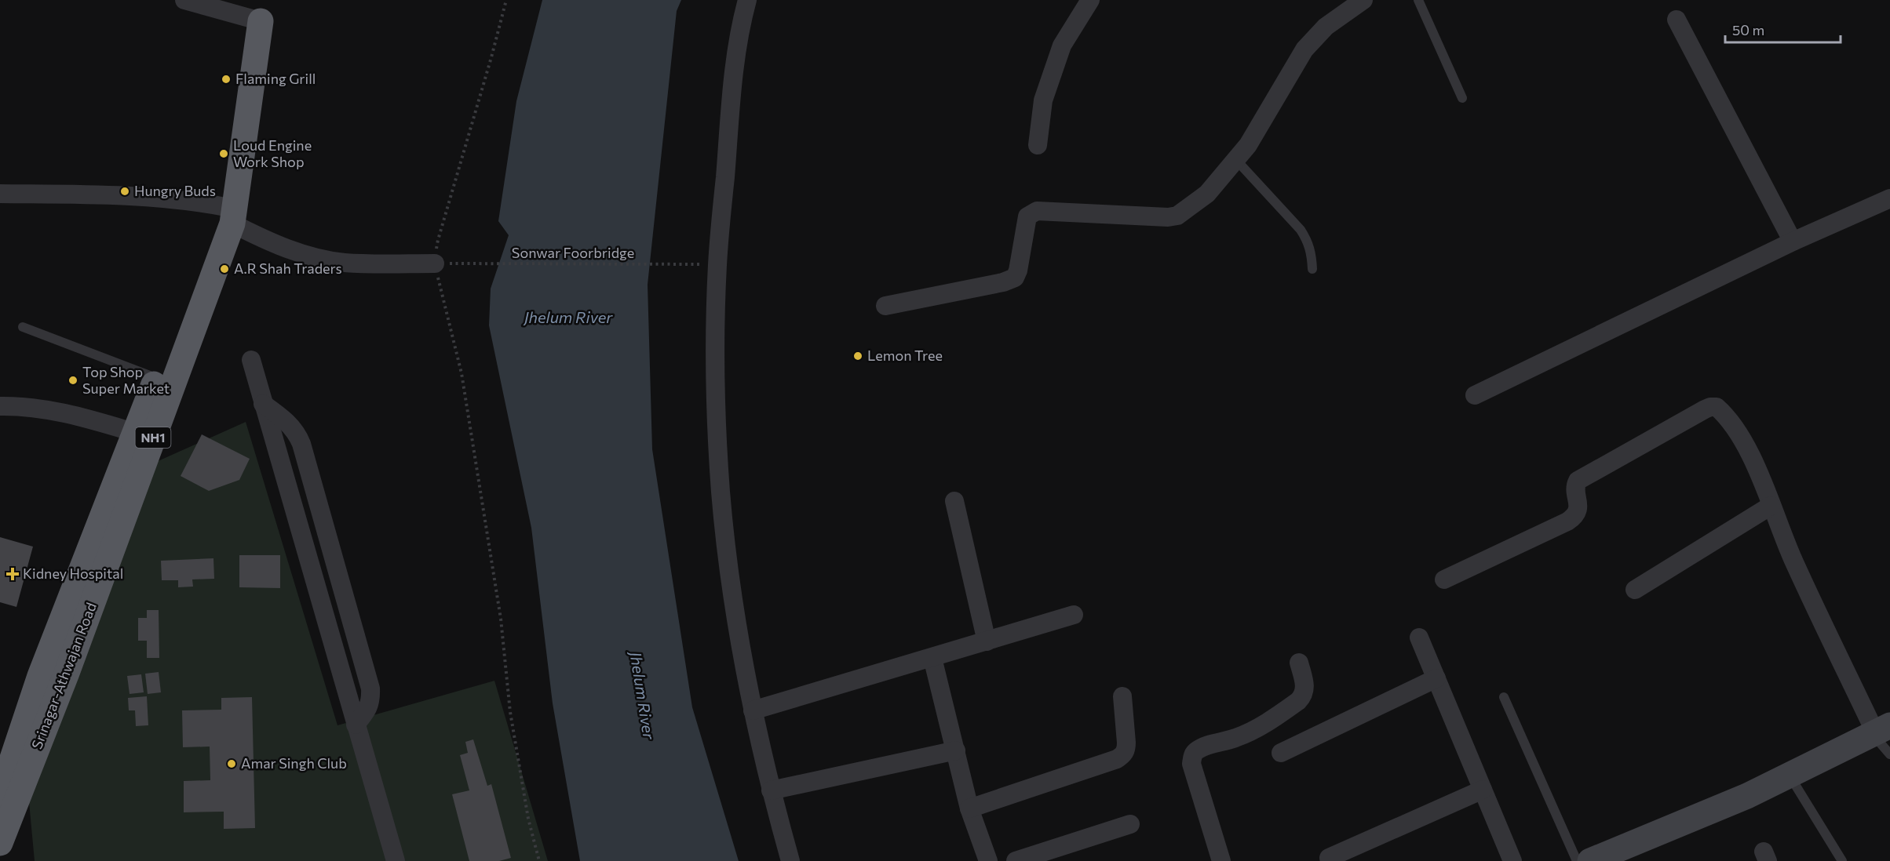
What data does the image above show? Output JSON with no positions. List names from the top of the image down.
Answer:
{
  "streets": {
    "highway": ["NH1", "Srinagar-Athwajan Road"],
    "path": ["Sonwar Foorbridge"]
  },
  "water": ["Jhelum River"],
  "places": {
    "other": [
      "Flaming Grill",
      "Loud Engine Work Shop",
      "Hungry Buds",
      "A.R Shah Traders",
      "Lemon Tree",
      "Top Shop Super Market",
      "Amar Singh Club"
    ],
    "health": ["Kidney Hospital"]
  },
  "scale_bar": "50 m"
}
